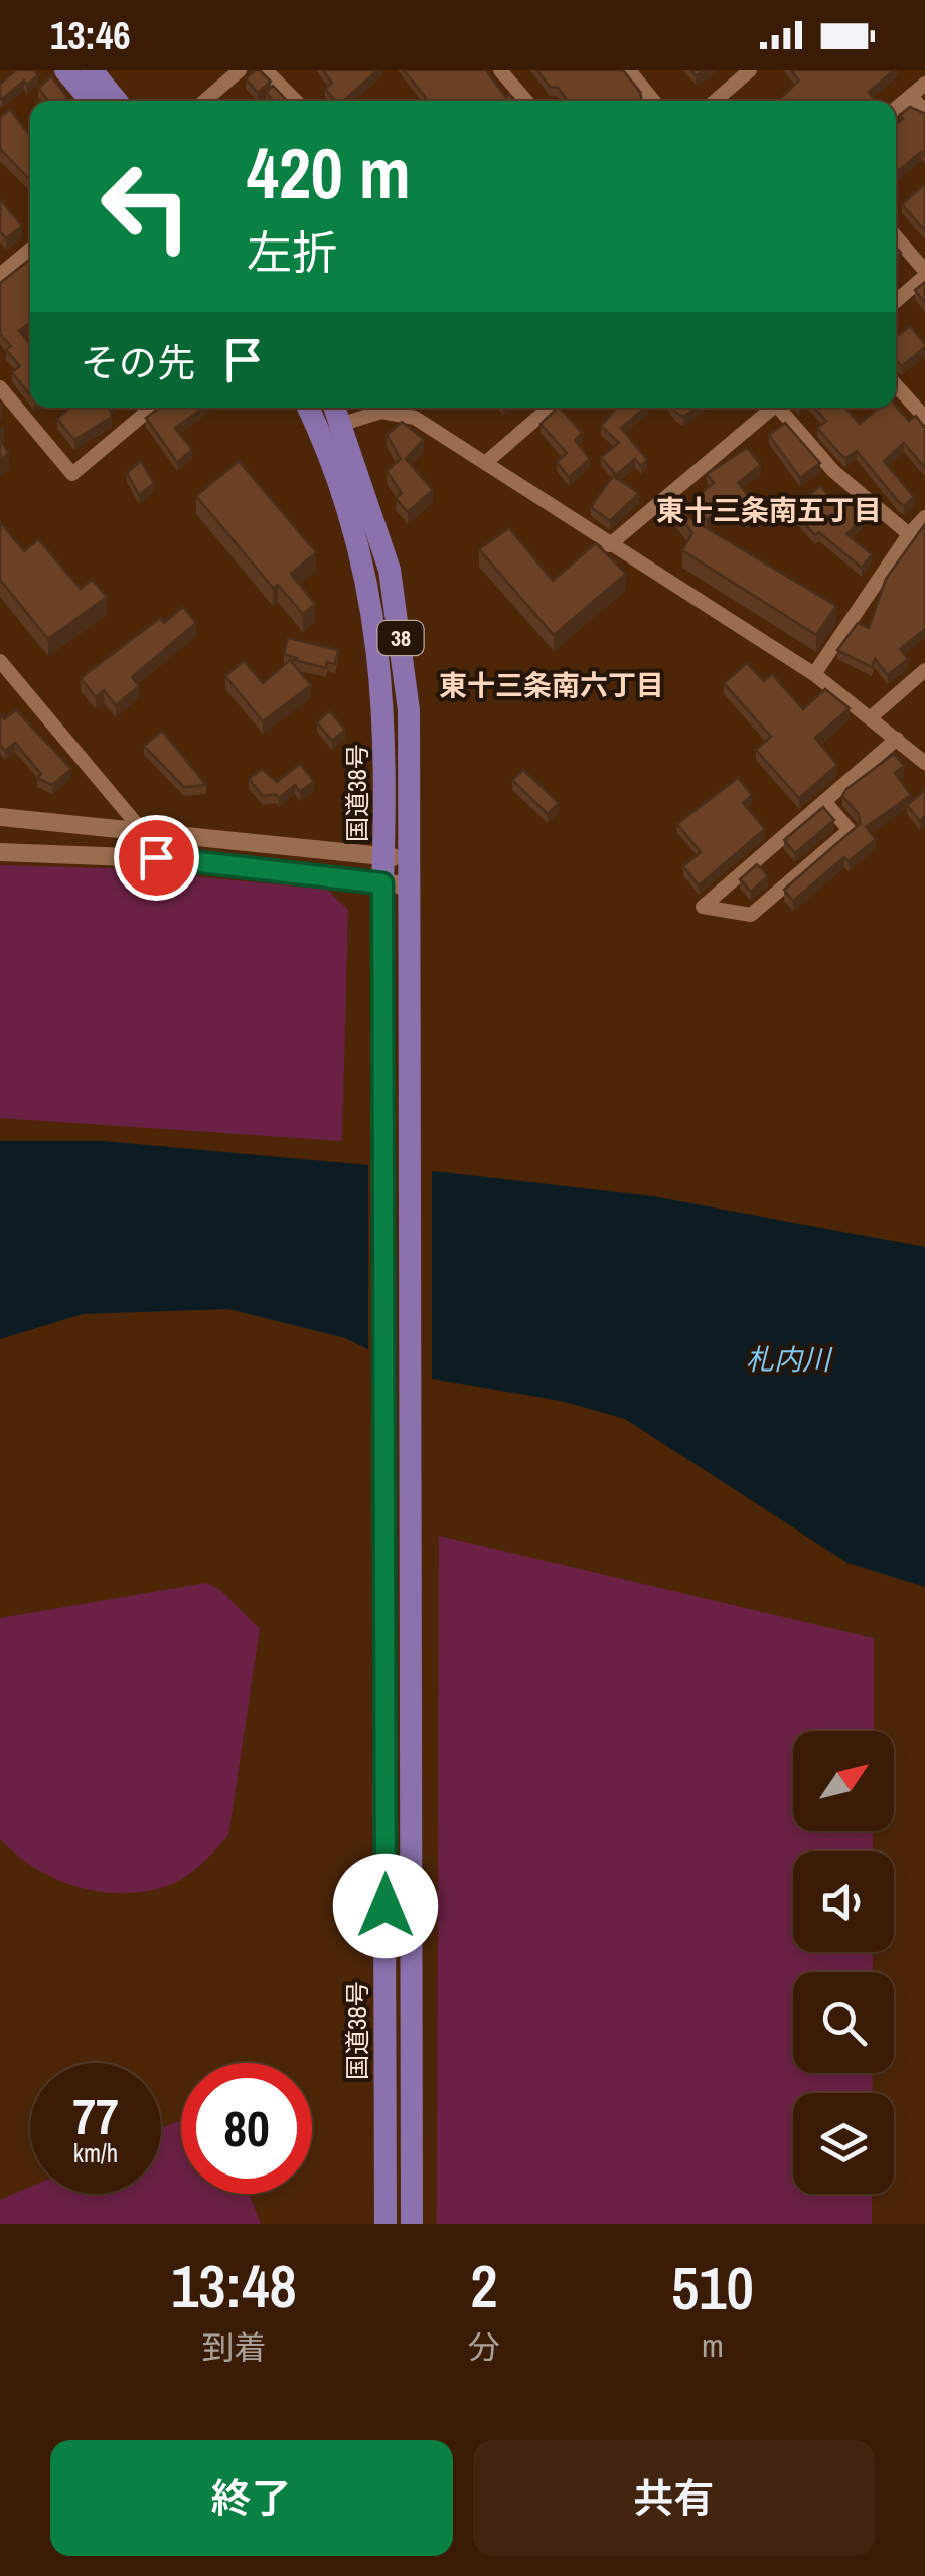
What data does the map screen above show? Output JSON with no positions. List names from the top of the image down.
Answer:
{
  "streets": {
    "highway": ["38", "国道38号"]
  },
  "districts": ["東十三条南五丁目", "東十三条南六丁目"],
  "water": ["札内川"],
  "north": "top right",
  "page": {
    "status": "13:46",
    "turn": ["420 m", "左折"],
    "then": "その先",
    "speed": "77 km/h",
    "limit": "80",
    "eta": [
      "13:48",
      "到着",
      "2",
      "分",
      "510",
      "m"
    ],
    "buttons": ["終了", "共有"]
  }
}
